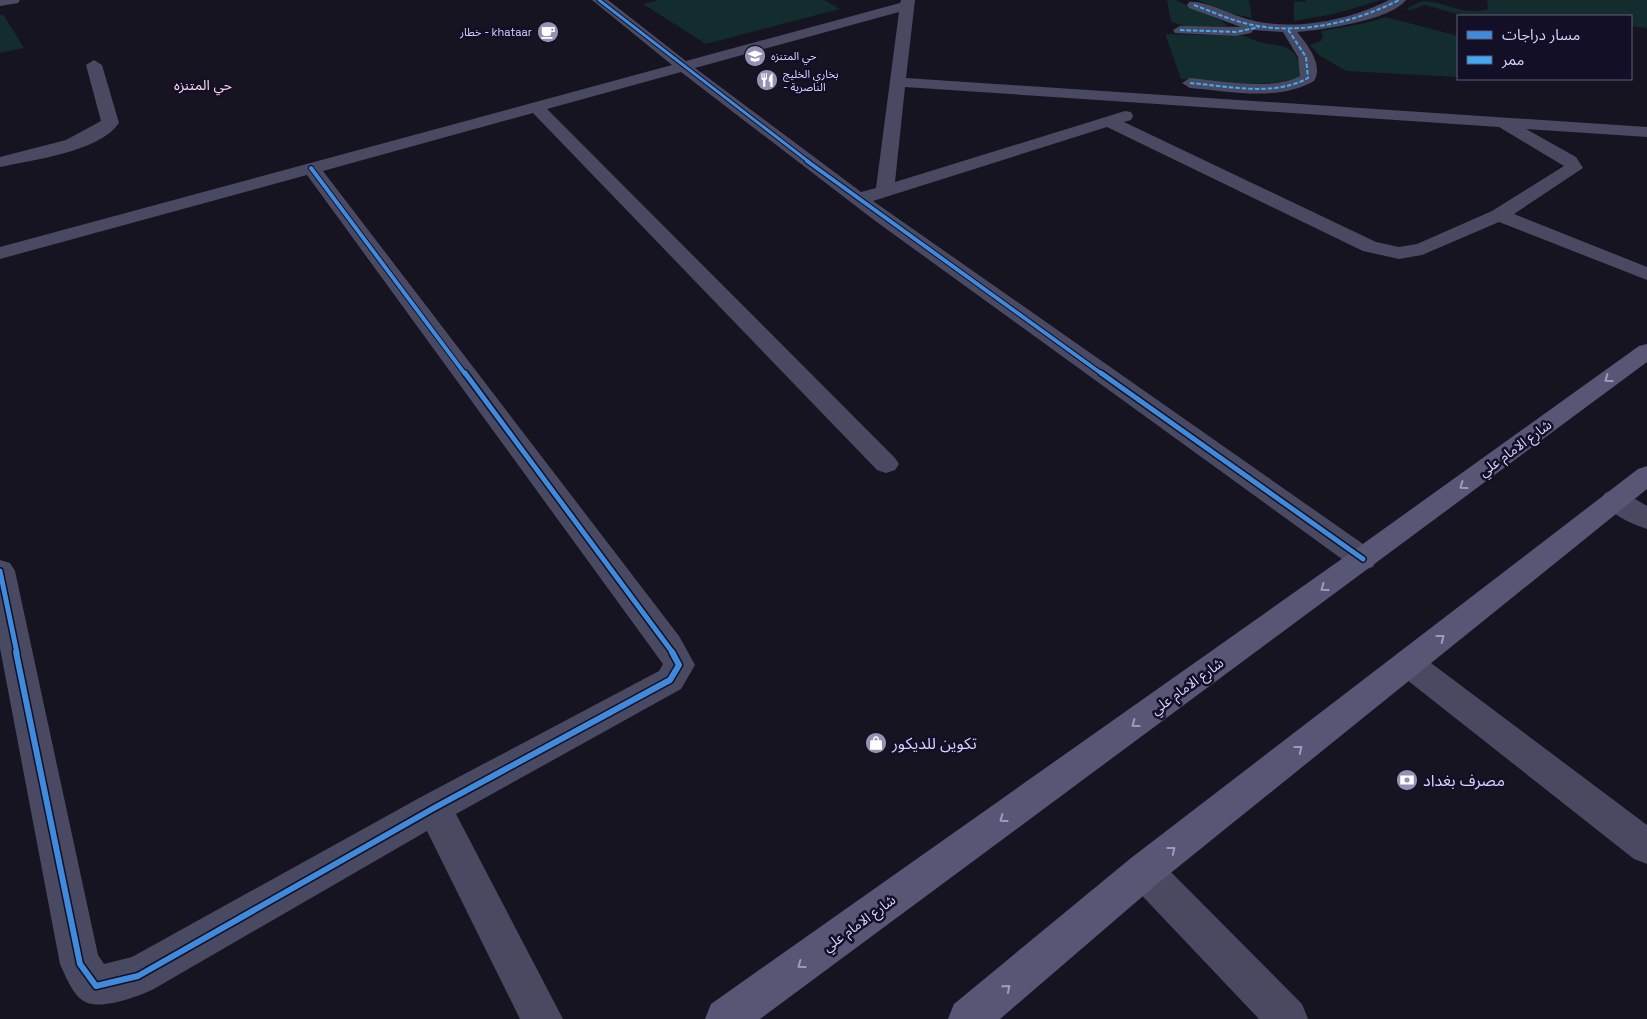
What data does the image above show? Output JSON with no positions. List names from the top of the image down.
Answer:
{
  "streets": {
    "main road": ["شارع الامام علي"]
  },
  "districts": ["حي المتنزه"],
  "places": {
    "cafe": ["خطار - khataar"],
    "school or university": ["حي المتنزه"],
    "restaurant": ["بخاري الخليج - الناصرية"],
    "shop": ["تكوين للديكور"],
    "bank": ["مصرف بغداد"]
  },
  "legend": ["مسار دراجات", "ممر"]
}
